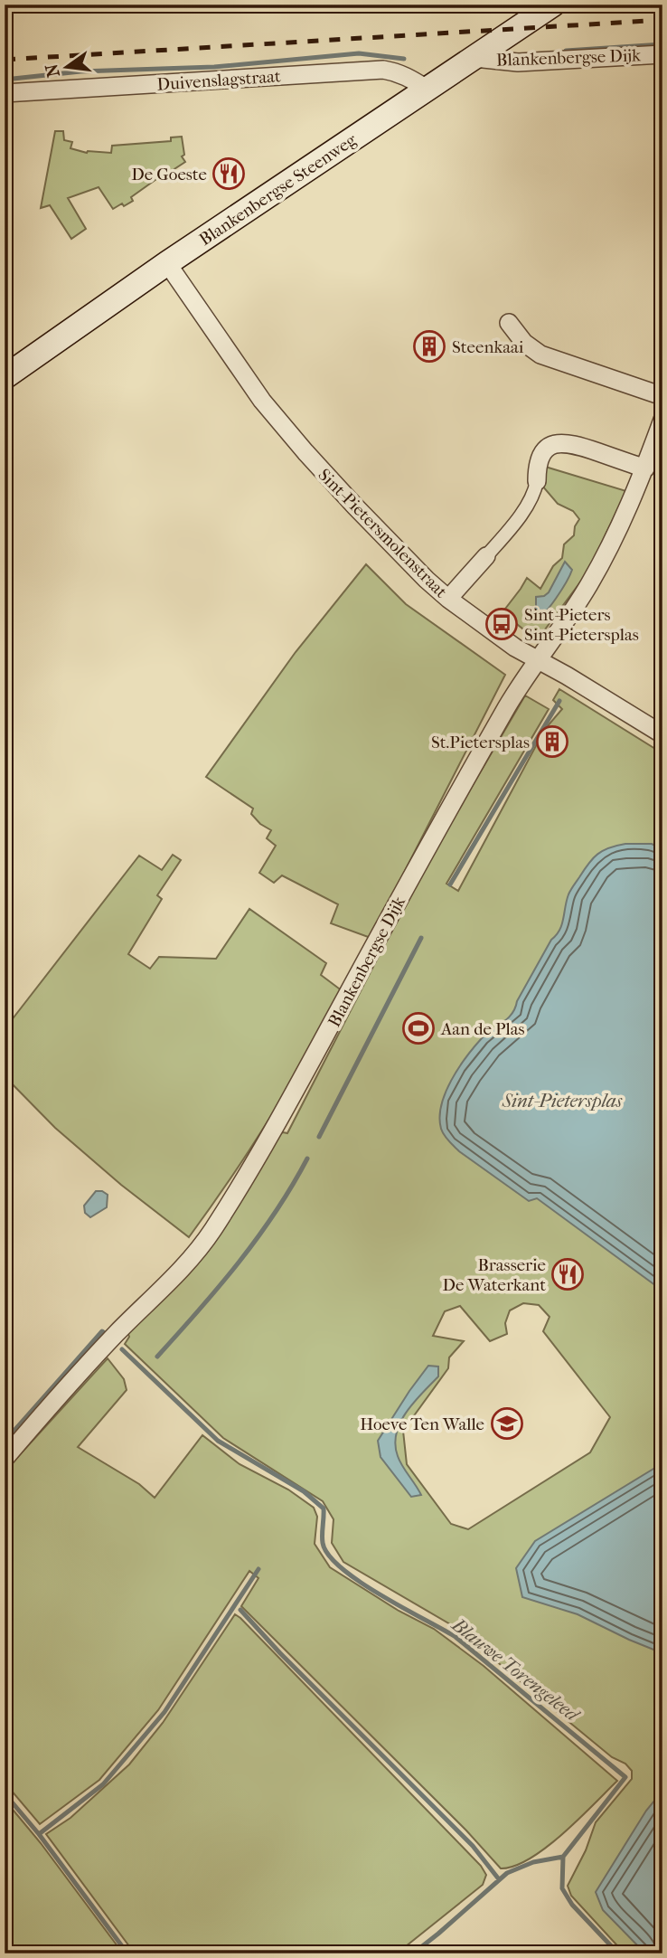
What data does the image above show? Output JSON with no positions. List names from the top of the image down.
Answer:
{
  "streets": {
    "main road": ["Blankenbergse Steenweg"],
    "street": ["Blankenbergse Dijk", "Duivenslagstraat", "Sint-Pietersmolenstraat"]
  },
  "crossings": [
    ["Blankenbergse Dijk", "Blankenbergse Steenweg"],
    ["Blankenbergse Dijk", "Sint-Pietersmolenstraat"],
    ["Duivenslagstraat", "Blankenbergse Steenweg"],
    ["Blankenbergse Steenweg", "Sint-Pietersmolenstraat"]
  ],
  "water": ["Sint-Pietersplas", "Blauwe Torengeleed"],
  "places": {
    "restaurant": ["De Goeste", "Brasserie De Waterkant"],
    "building": ["Steenkaai", "St.Pietersplas"],
    "bus stop": ["Sint-Pieters Sint-Pietersplas"],
    "sports": ["Aan de Plas"],
    "school or university": ["Hoeve Ten Walle"]
  },
  "north": "left"
}
